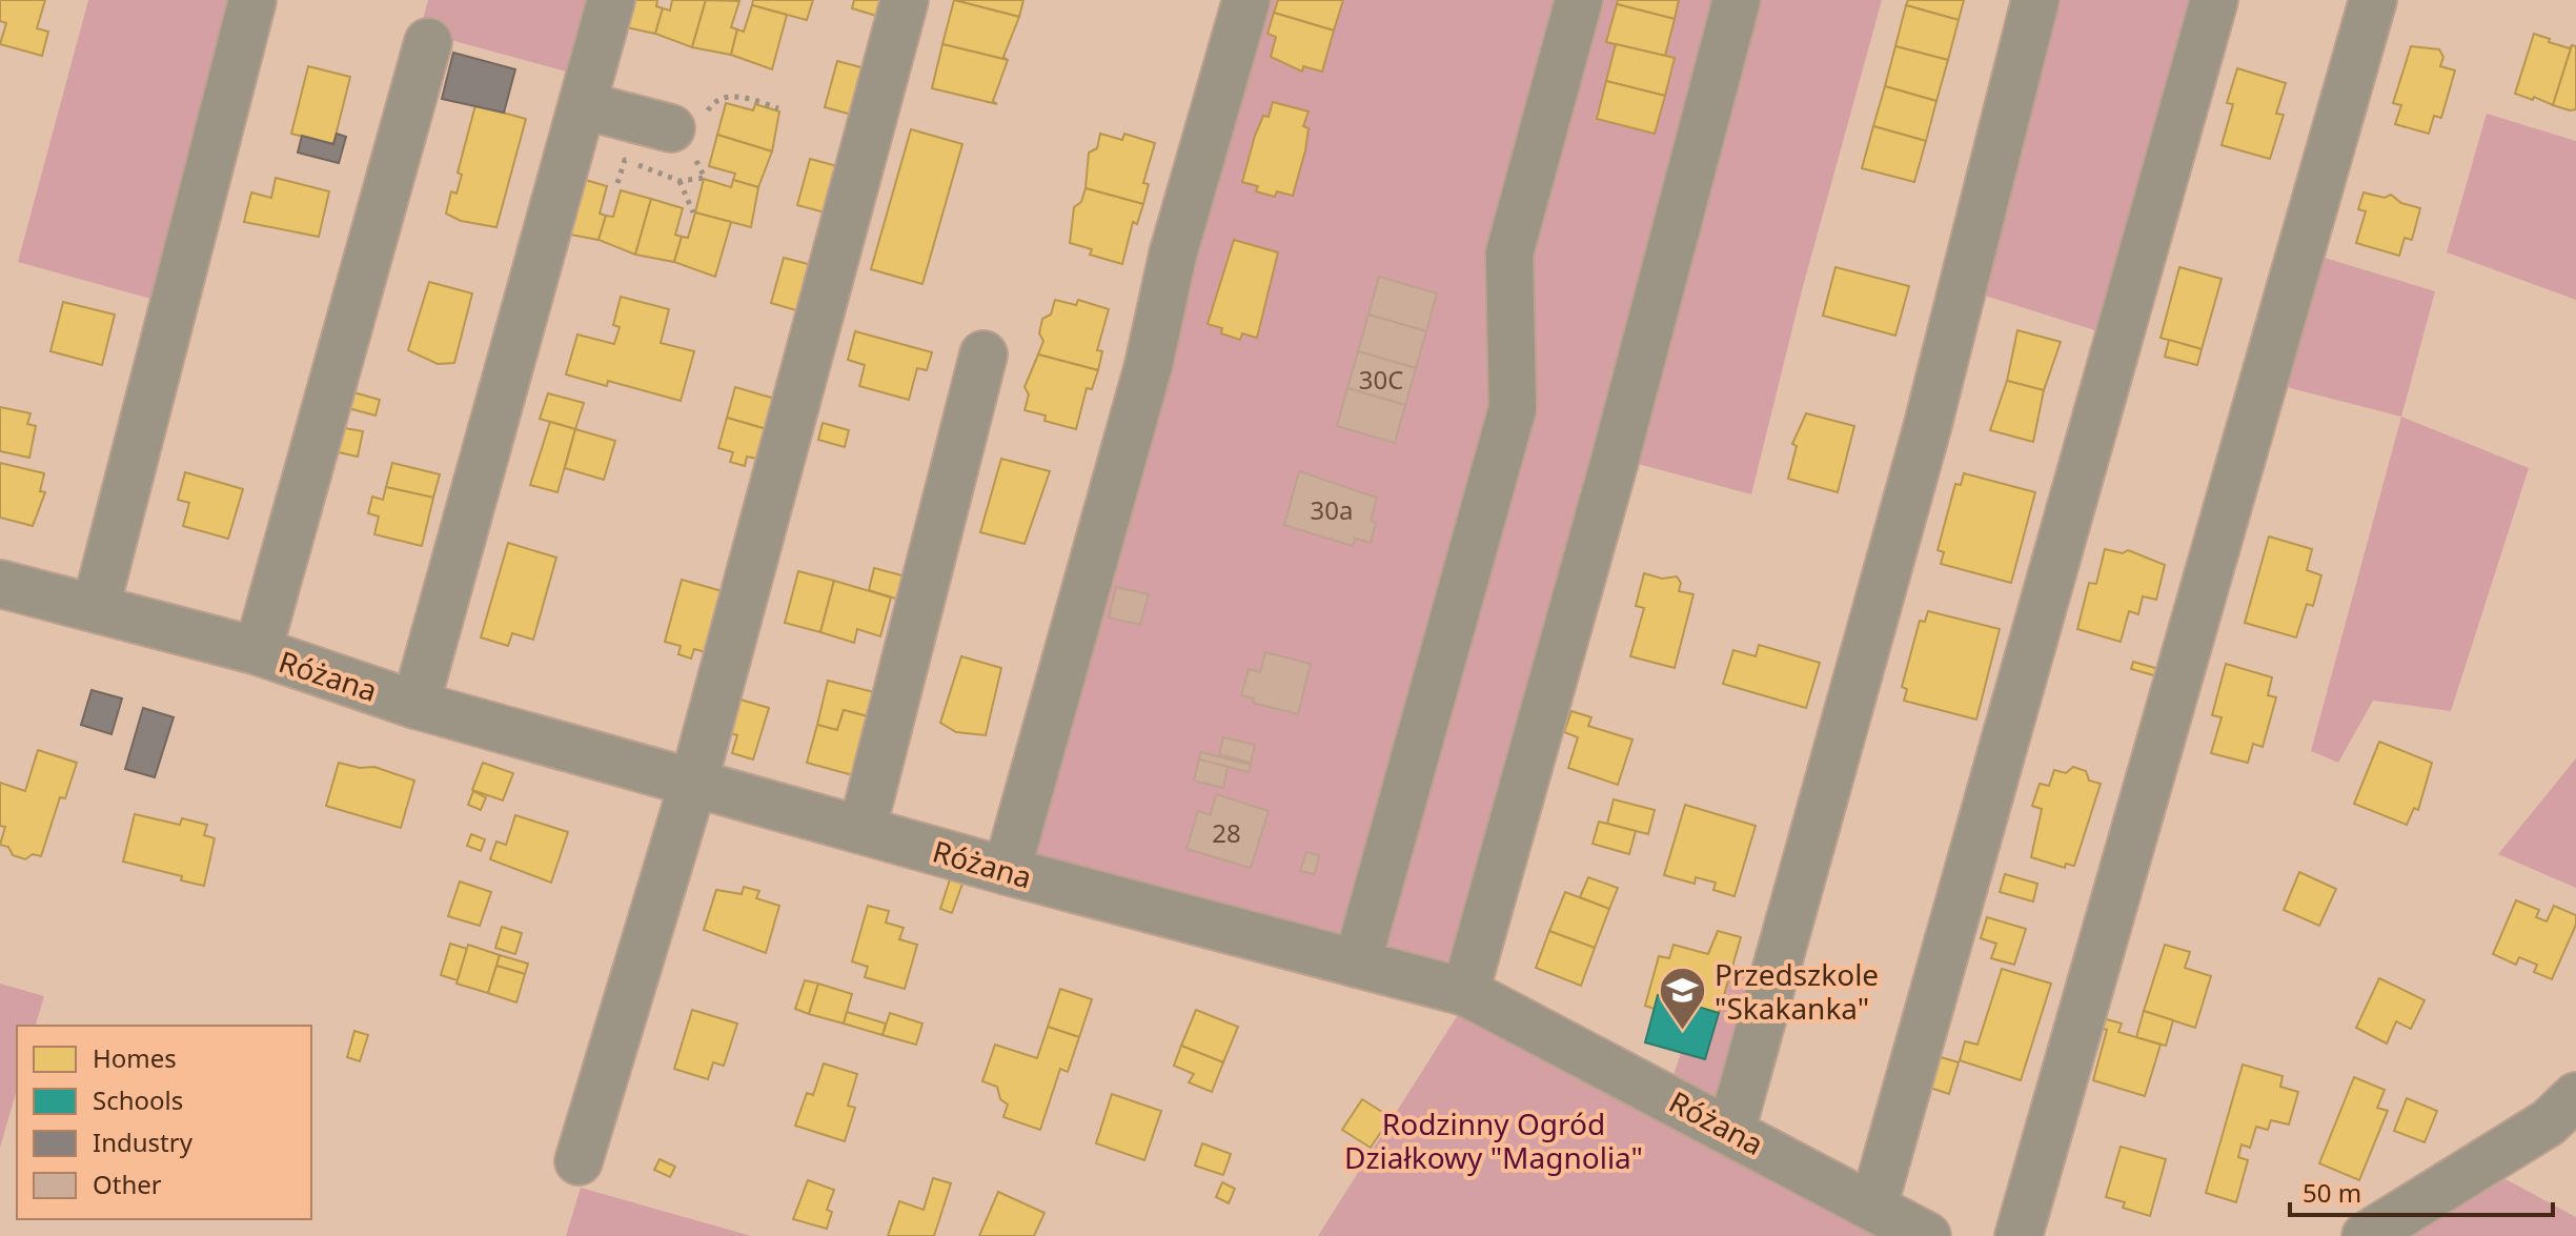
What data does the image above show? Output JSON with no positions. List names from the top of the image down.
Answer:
{
  "streets": {
    "street": ["Różana"]
  },
  "parks": ["Rodzinny Ogród Działkowy \"Magnolia\""],
  "places": {
    "school or university": ["Przedszkole \"Skakanka\""]
  },
  "house_numbers": ["30C", "30a", "28"],
  "legend": [
    "Homes",
    "Schools",
    "Industry",
    "Other"
  ],
  "scale_bar": "50 m"
}
